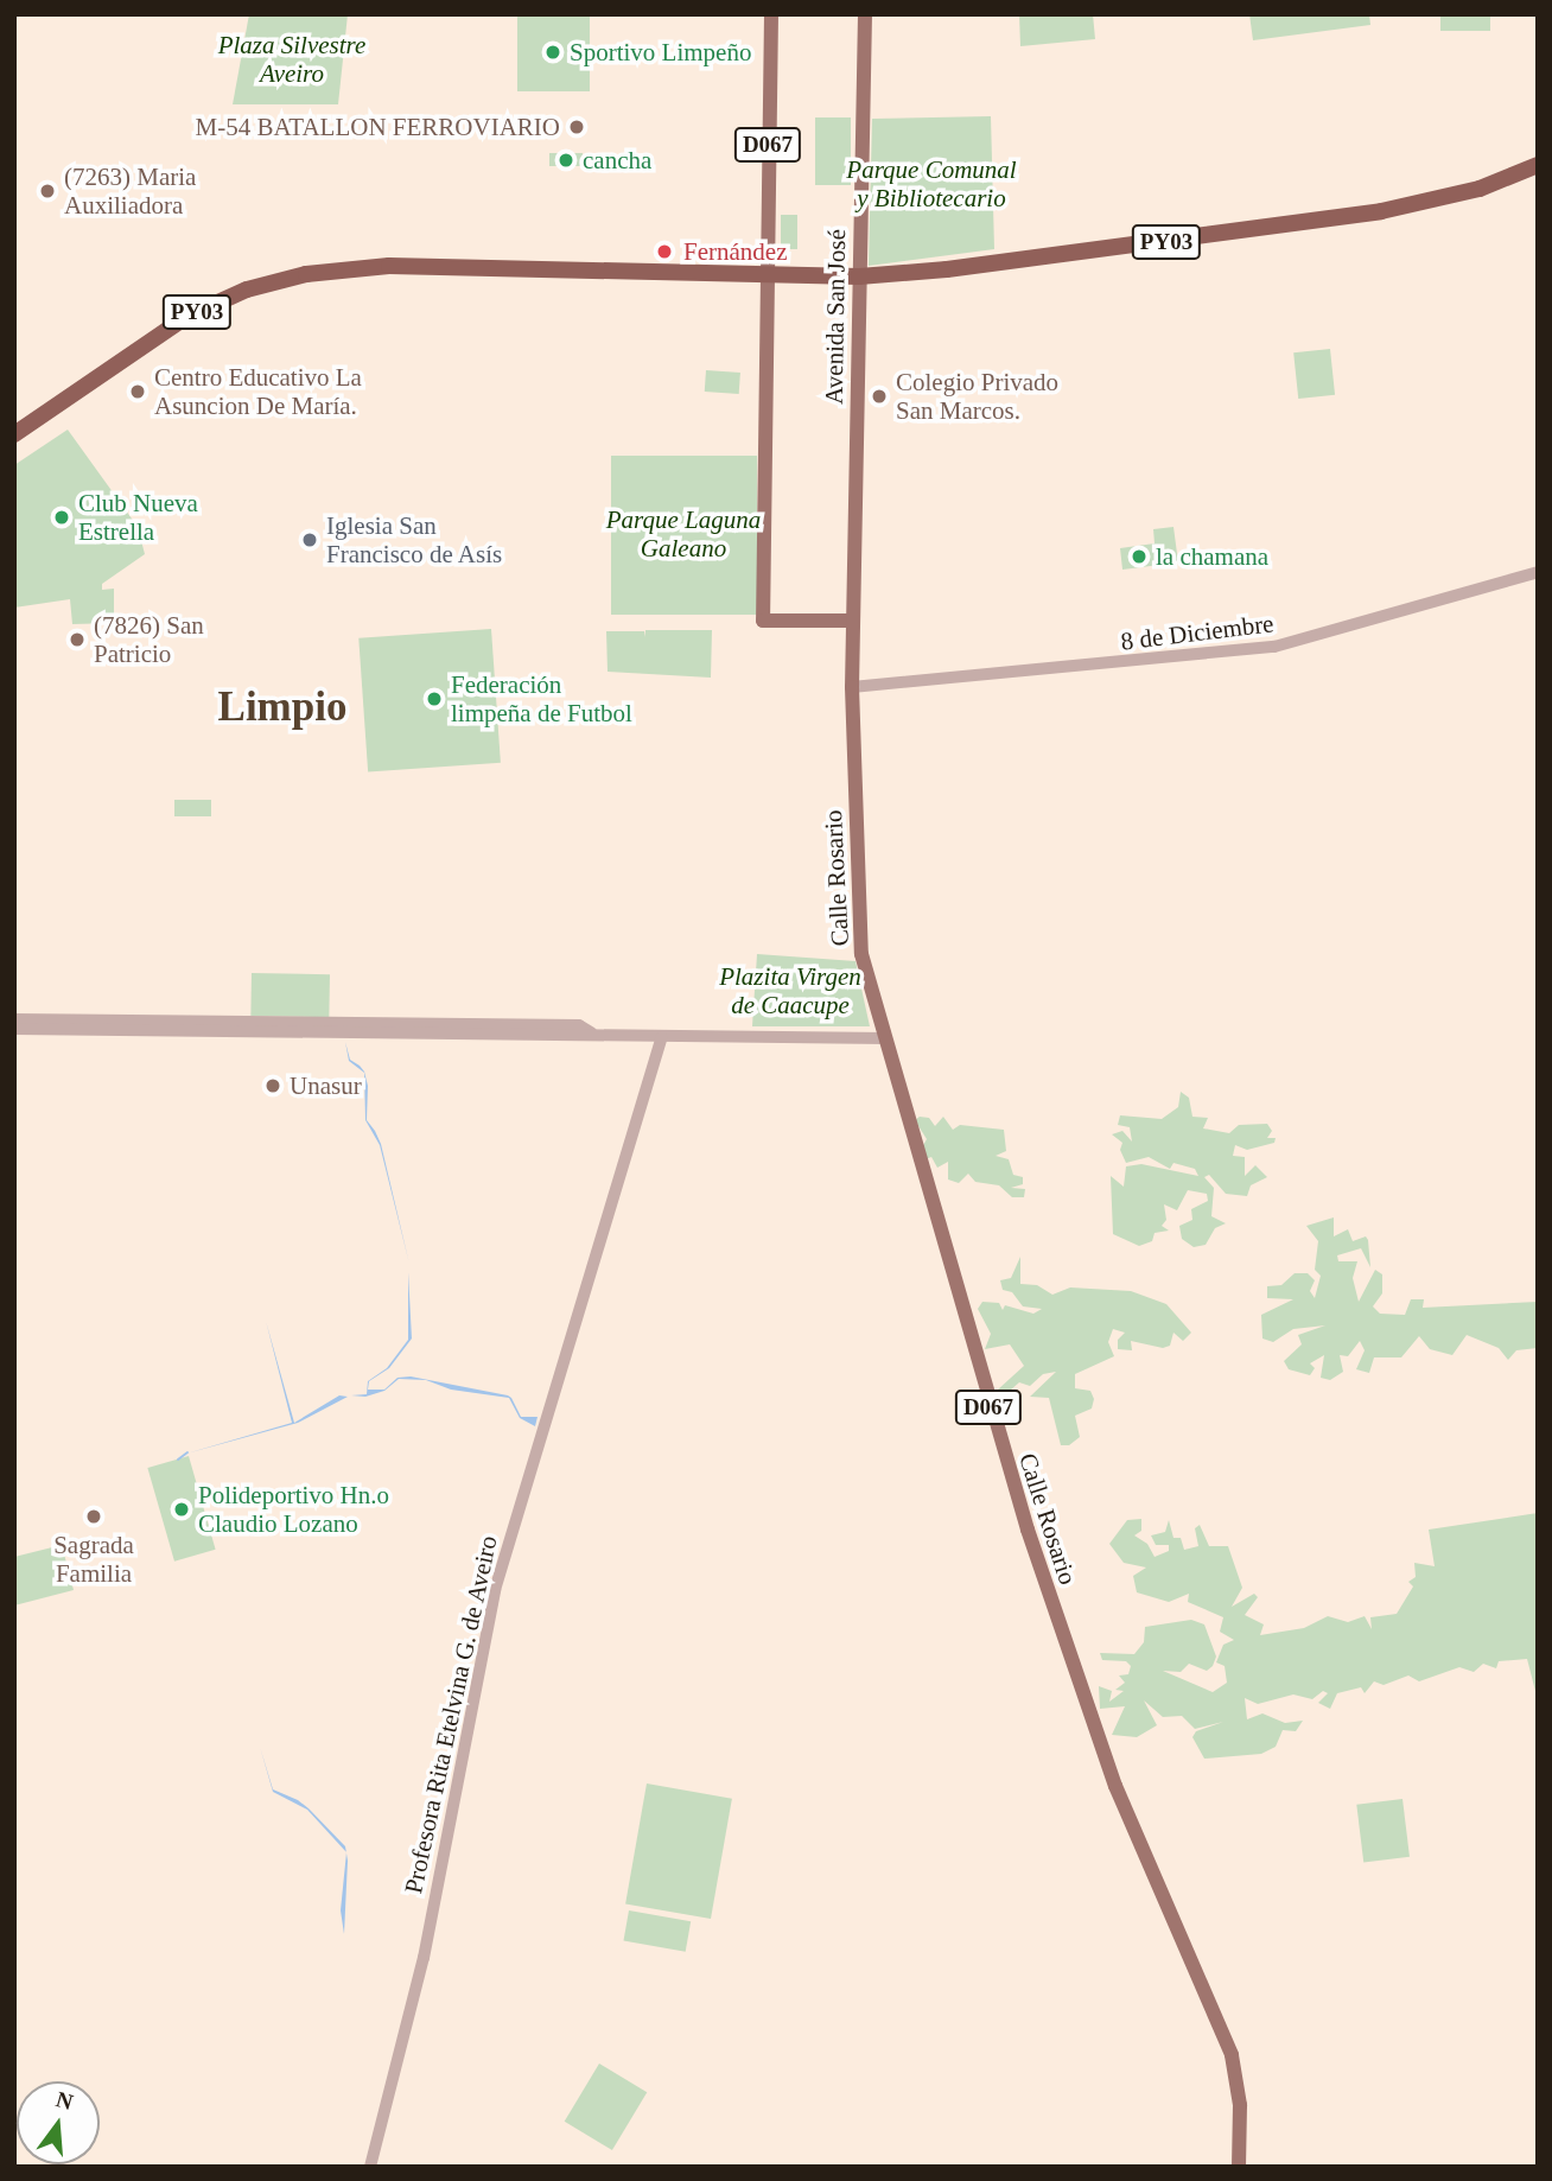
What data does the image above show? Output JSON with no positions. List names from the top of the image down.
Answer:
{
  "streets": {
    "highway": ["PY03"],
    "main road": ["D067", "Avenida San José", "Calle Rosario"],
    "street": ["8 de Diciembre", "Profesora Rita Etelvina G. de Aveiro"]
  },
  "crossings": [
    ["D067", "PY03"],
    ["D067", "Avenida San José"],
    ["D067", "Calle Rosario"],
    ["PY03", "Avenida San José"],
    ["Avenida San José", "Calle Rosario"],
    ["8 de Diciembre", "Calle Rosario"]
  ],
  "districts": ["Limpio"],
  "parks": [
    "Plaza Silvestre Aveiro",
    "Parque Comunal y Bibliotecario",
    "Parque Laguna Galeano",
    "Plazita Virgen de Caacupe"
  ],
  "places": [
    "Sportivo Limpeño",
    "M-54 BATALLON FERROVIARIO",
    "cancha",
    "(7263) Maria Auxiliadora",
    "Fernández",
    "Centro Educativo La Asuncion De María.",
    "Colegio Privado San Marcos.",
    "Club Nueva Estrella",
    "Iglesia San Francisco de Asís",
    "la chamana",
    "(7826) San Patricio",
    "Federación limpeña de Futbol",
    "Unasur",
    "Polideportivo Hn.o Claudio Lozano",
    "Sagrada Familia"
  ],
  "north": "top"
}
